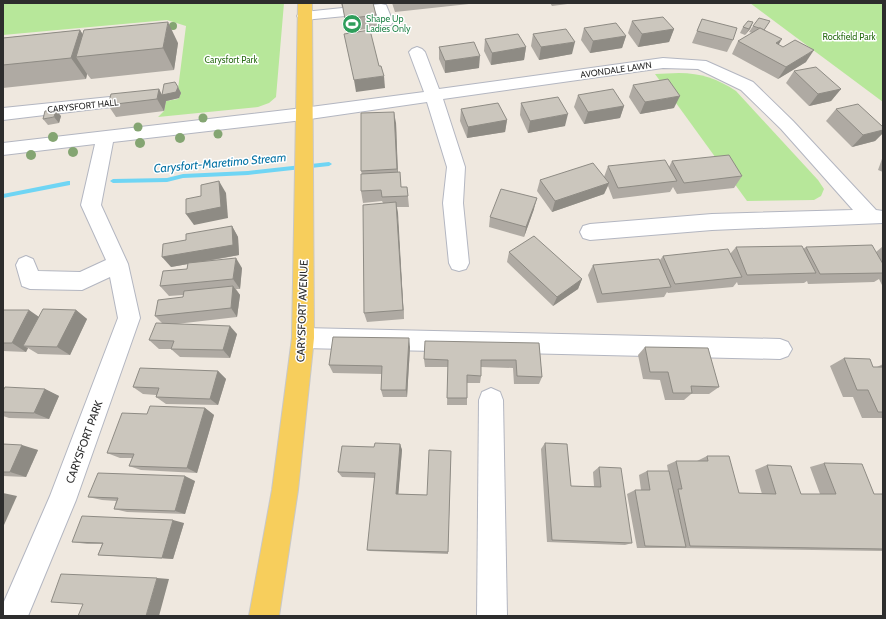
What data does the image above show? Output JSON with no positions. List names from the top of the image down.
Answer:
{
  "streets": {
    "main road": ["CARYSFORT AVENUE"],
    "street": ["AVONDALE LAWN", "CARYSFORT HALL", "CARYSFORT PARK"]
  },
  "crossings": [
    ["AVONDALE LAWN", "CARYSFORT AVENUE"]
  ],
  "water": ["Carysfort-Maretimo Stream"],
  "parks": ["Rockfield Park", "Carysfort Park"],
  "places": {
    "sports": ["Shape Up Ladies Only"]
  }
}
